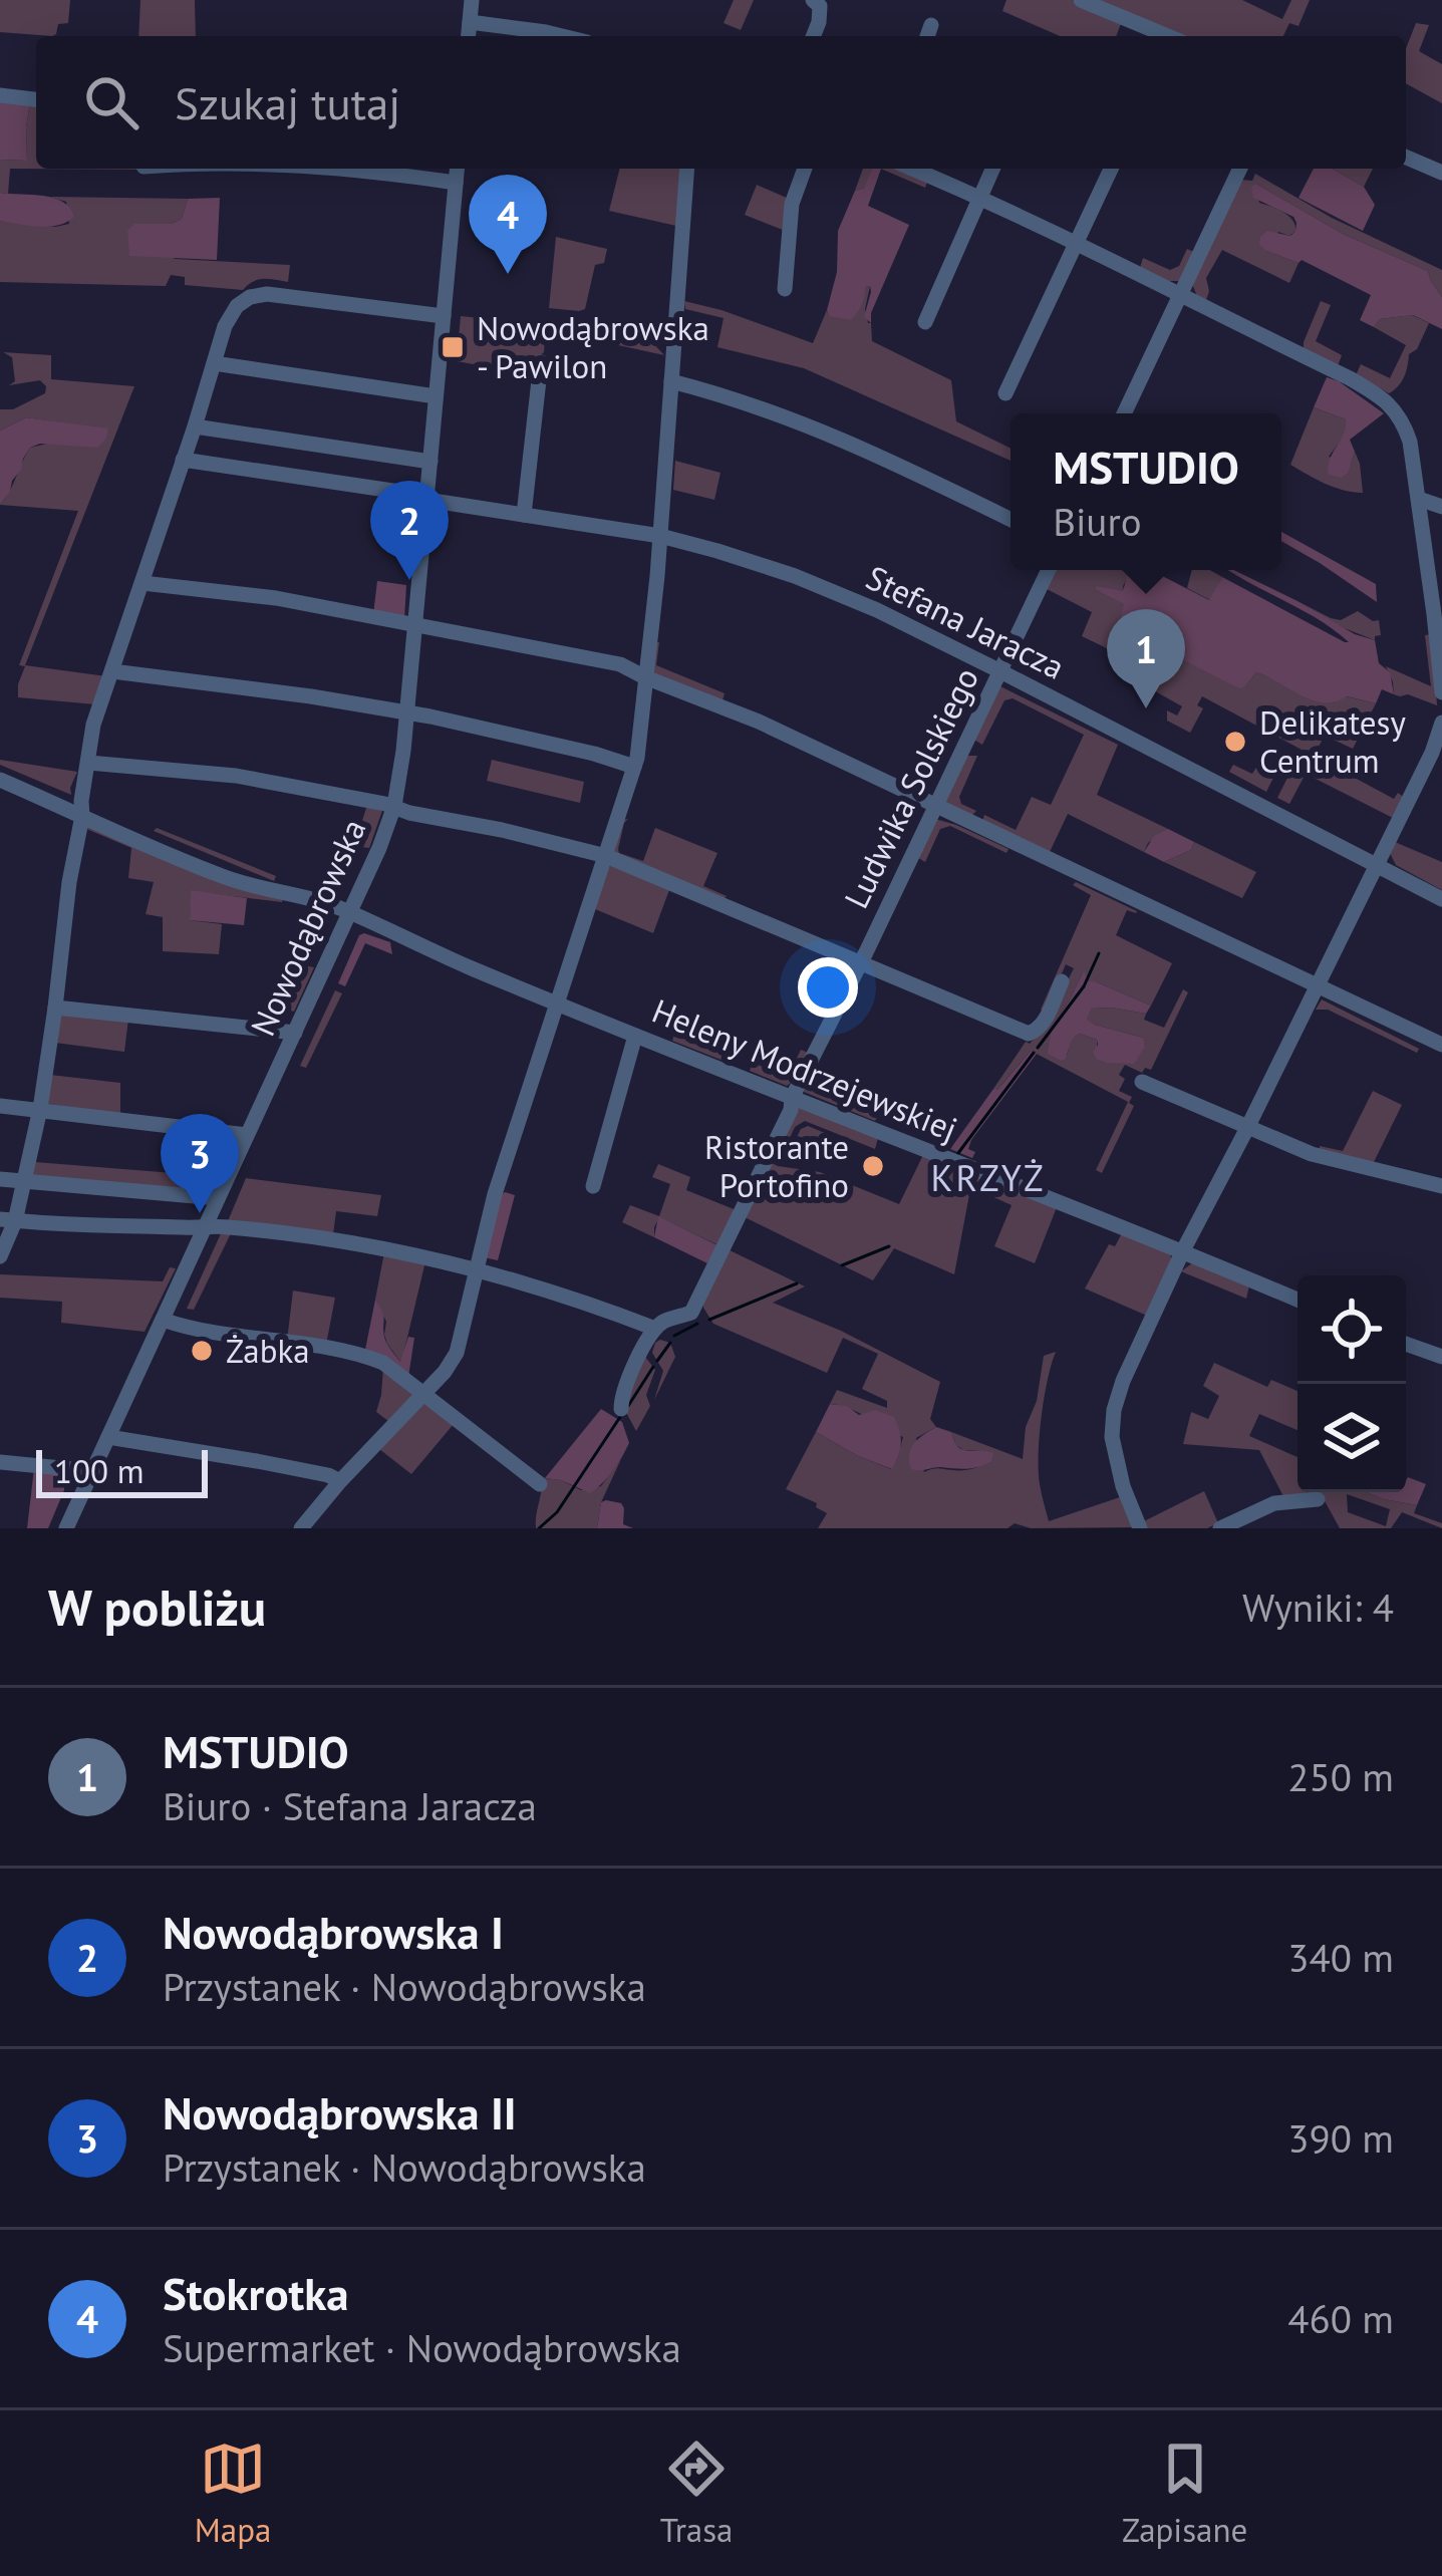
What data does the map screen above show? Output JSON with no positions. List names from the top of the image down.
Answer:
{
  "streets": {
    "street": [
      "Stefana Jaracza",
      "Ludwika Solskiego",
      "Nowodąbrowska",
      "Heleny Modrzejewskiej"
    ]
  },
  "crossings": [
    ["Stefana Jaracza", "Ludwika Solskiego"],
    ["Stefana Jaracza", "Nowodąbrowska"],
    ["Ludwika Solskiego", "Heleny Modrzejewskiej"],
    ["Nowodąbrowska", "Heleny Modrzejewskiej"]
  ],
  "districts": ["KRZYŻ"],
  "places": {
    "transit": ["Nowodąbrowska - Pawilon"],
    "other": ["Delikatesy Centrum", "Ristorante Portofino", "Żabka"]
  },
  "scale_bar": "100 m",
  "page": {
    "search": "Szukaj tutaj",
    "pins": [
      "4",
      "2",
      "1",
      "3"
    ],
    "popup": ["MSTUDIO", "Biuro"],
    "scale": "100 m",
    "heading": ["W pobliżu", "Wyniki: 4"],
    "list": [
      {
        "mark": "1",
        "name": "MSTUDIO",
        "note": "Biuro · Stefana Jaracza",
        "value": "250 m"
      },
      {
        "mark": "2",
        "name": "Nowodąbrowska I",
        "note": "Przystanek · Nowodąbrowska",
        "value": "340 m"
      },
      {
        "mark": "3",
        "name": "Nowodąbrowska II",
        "note": "Przystanek · Nowodąbrowska",
        "value": "390 m"
      },
      {
        "mark": "4",
        "name": "Stokrotka",
        "note": "Supermarket · Nowodąbrowska",
        "value": "460 m"
      }
    ],
    "nav": ["Mapa", "Trasa", "Zapisane"]
  }
}
